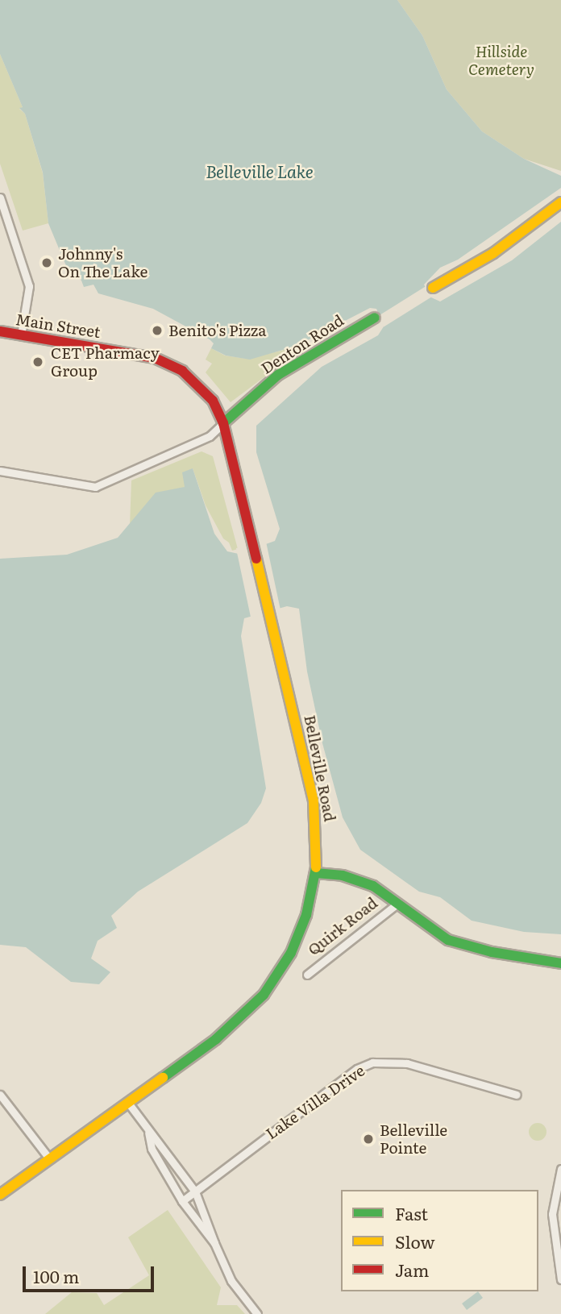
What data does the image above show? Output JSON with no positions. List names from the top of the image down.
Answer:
{
  "streets": {
    "main road": [
      "Main Street",
      "Denton Road",
      "Belleville Road",
      "Quirk Road"
    ],
    "street": ["Lake Villa Drive"]
  },
  "crossings": [
    ["Main Street", "Belleville Road"],
    ["Denton Road", "Belleville Road"],
    ["Belleville Road", "Quirk Road"]
  ],
  "water": ["Belleville Lake"],
  "parks": ["Hillside Cemetery"],
  "places": [
    "Johnny's On The Lake",
    "Benito's Pizza",
    "CET Pharmacy Group",
    "Belleville Pointe"
  ],
  "legend": ["Fast", "Slow", "Jam"],
  "scale_bar": "100 m"
}
